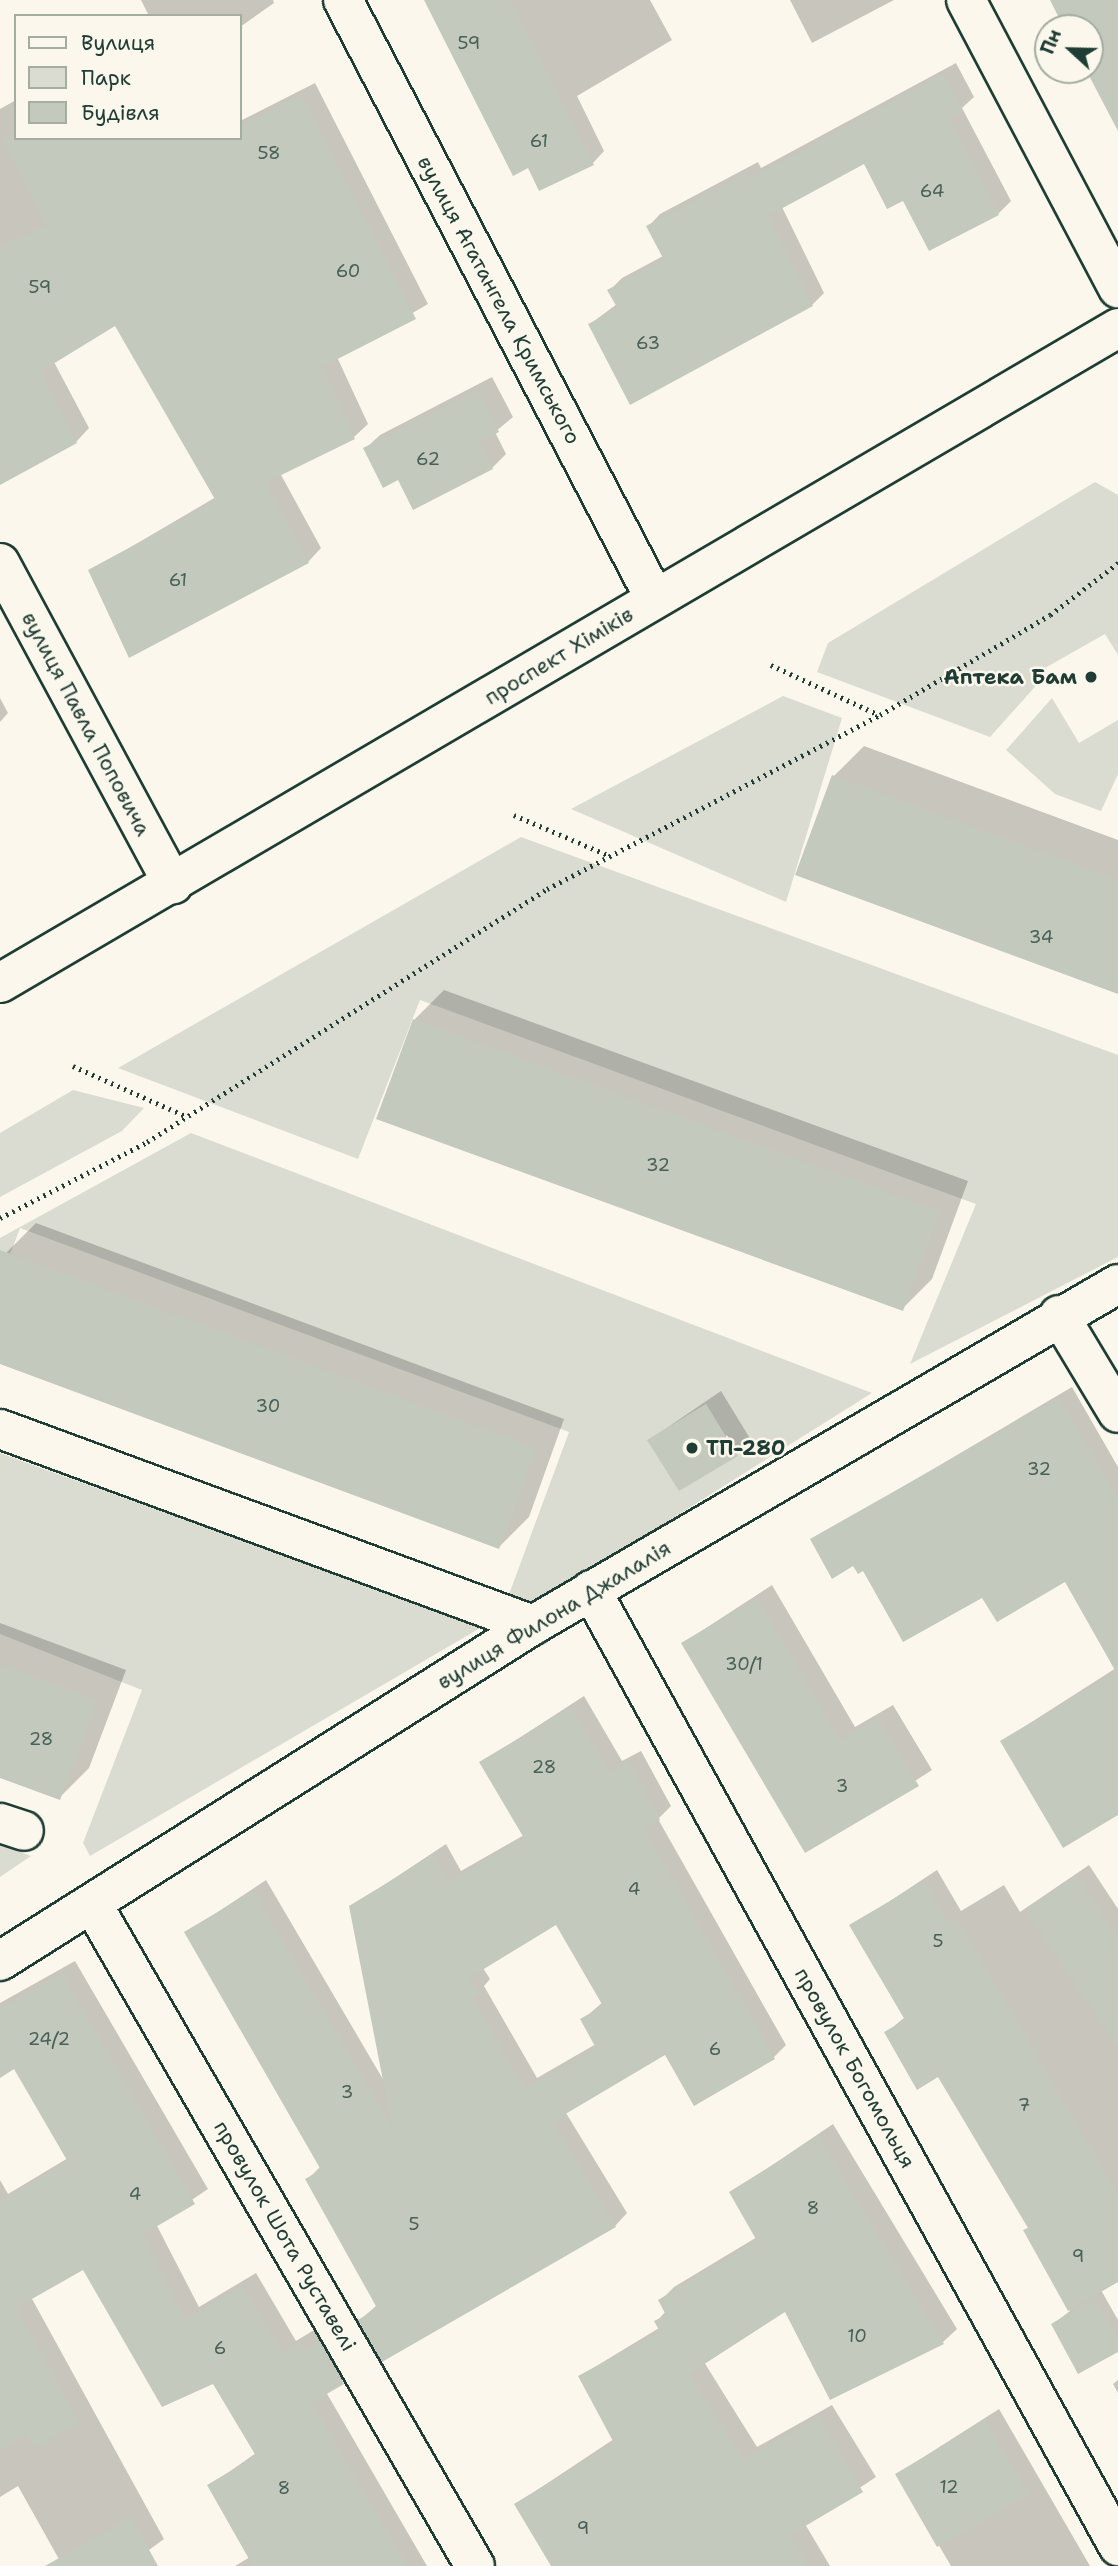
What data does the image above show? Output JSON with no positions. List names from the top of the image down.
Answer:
{
  "streets": {
    "street": [
      "вулиця Агатангела Кримського",
      "проспект Хіміків",
      "вулиця Павла Поповича",
      "вулиця Филона Джалалія",
      "провулок Богомольця",
      "провулок Шота Руставелі"
    ]
  },
  "crossings": [
    ["вулиця Агатангела Кримського", "проспект Хіміків"],
    ["проспект Хіміків", "вулиця Павла Поповича"],
    ["вулиця Филона Джалалія", "провулок Богомольця"],
    ["вулиця Филона Джалалія", "провулок Шота Руставелі"]
  ],
  "places": ["Аптека Бам", "ТП-280"],
  "house_numbers": [
    "59",
    "61",
    "58",
    "64",
    "60",
    "59",
    "63",
    "62",
    "61",
    "34",
    "32",
    "30",
    "32",
    "30/1",
    "28",
    "28",
    "3",
    "4",
    "5",
    "24/2",
    "6",
    "3",
    "7",
    "4",
    "8",
    "5",
    "9",
    "10",
    "6",
    "12",
    "8",
    "9"
  ],
  "legend": ["Вулиця", "Парк", "Будівля"],
  "north": "left"
}
